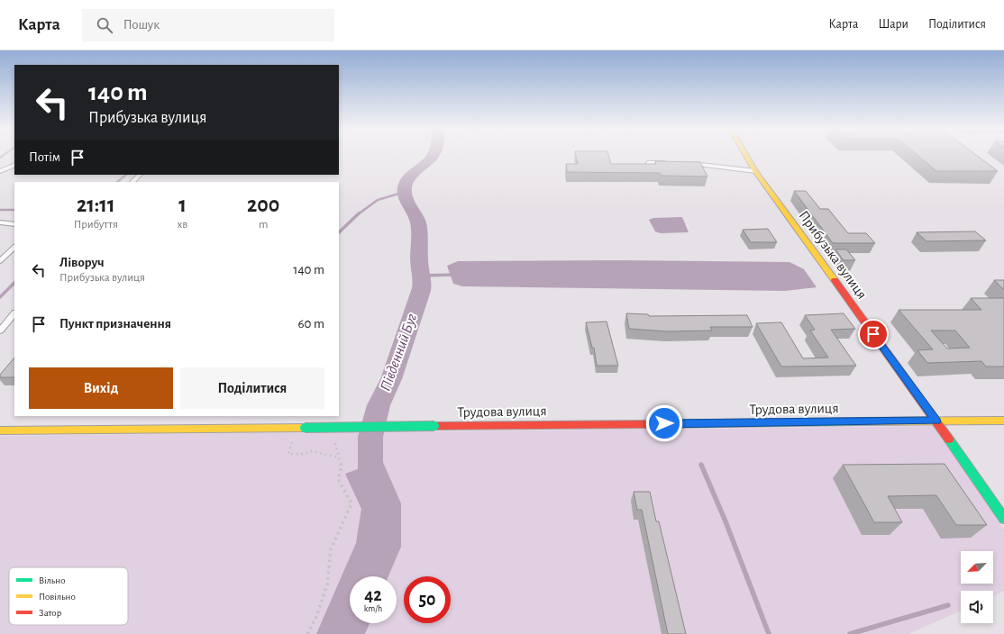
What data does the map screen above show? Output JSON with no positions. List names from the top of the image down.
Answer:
{
  "streets": {
    "main road": ["Прибузька вулиця", "Трудова вулиця"]
  },
  "crossings": [
    ["Прибузька вулиця", "Трудова вулиця"]
  ],
  "water": ["Південний Буг"],
  "legend": ["Вільно", "Повільно", "Затор"],
  "north": "bottom left",
  "page": {
    "header": "Карта",
    "search": "Пошук",
    "nav": ["Карта", "Шари", "Поділитися"],
    "turn": ["140 m", "Прибузька вулиця"],
    "then": "Потім",
    "eta": [
      "21:11",
      "Прибуття",
      "1",
      "хв",
      "200",
      "m"
    ],
    "list": [
      {
        "name": "Ліворуч",
        "note": "Прибузька вулиця",
        "value": "140 m"
      },
      {
        "name": "Пункт призначення",
        "value": "60 m"
      }
    ],
    "buttons": ["Вихід", "Поділитися"],
    "speed": "42 km/h",
    "limit": "50"
  }
}
